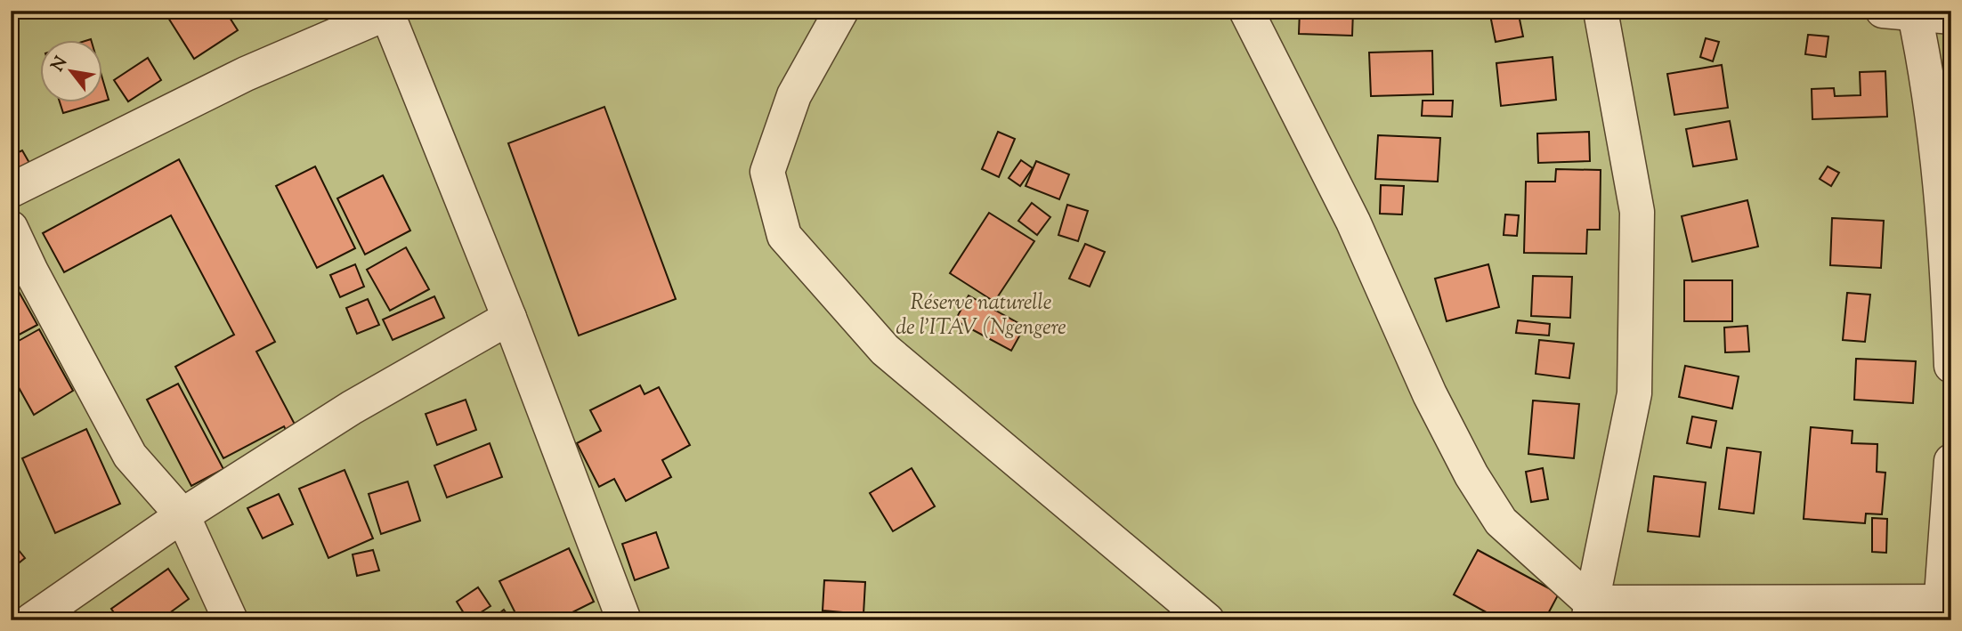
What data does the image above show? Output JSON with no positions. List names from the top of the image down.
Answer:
{
  "parks": ["Réserve naturelle de l'ITAV (Ngengere"],
  "north": "top left"
}
